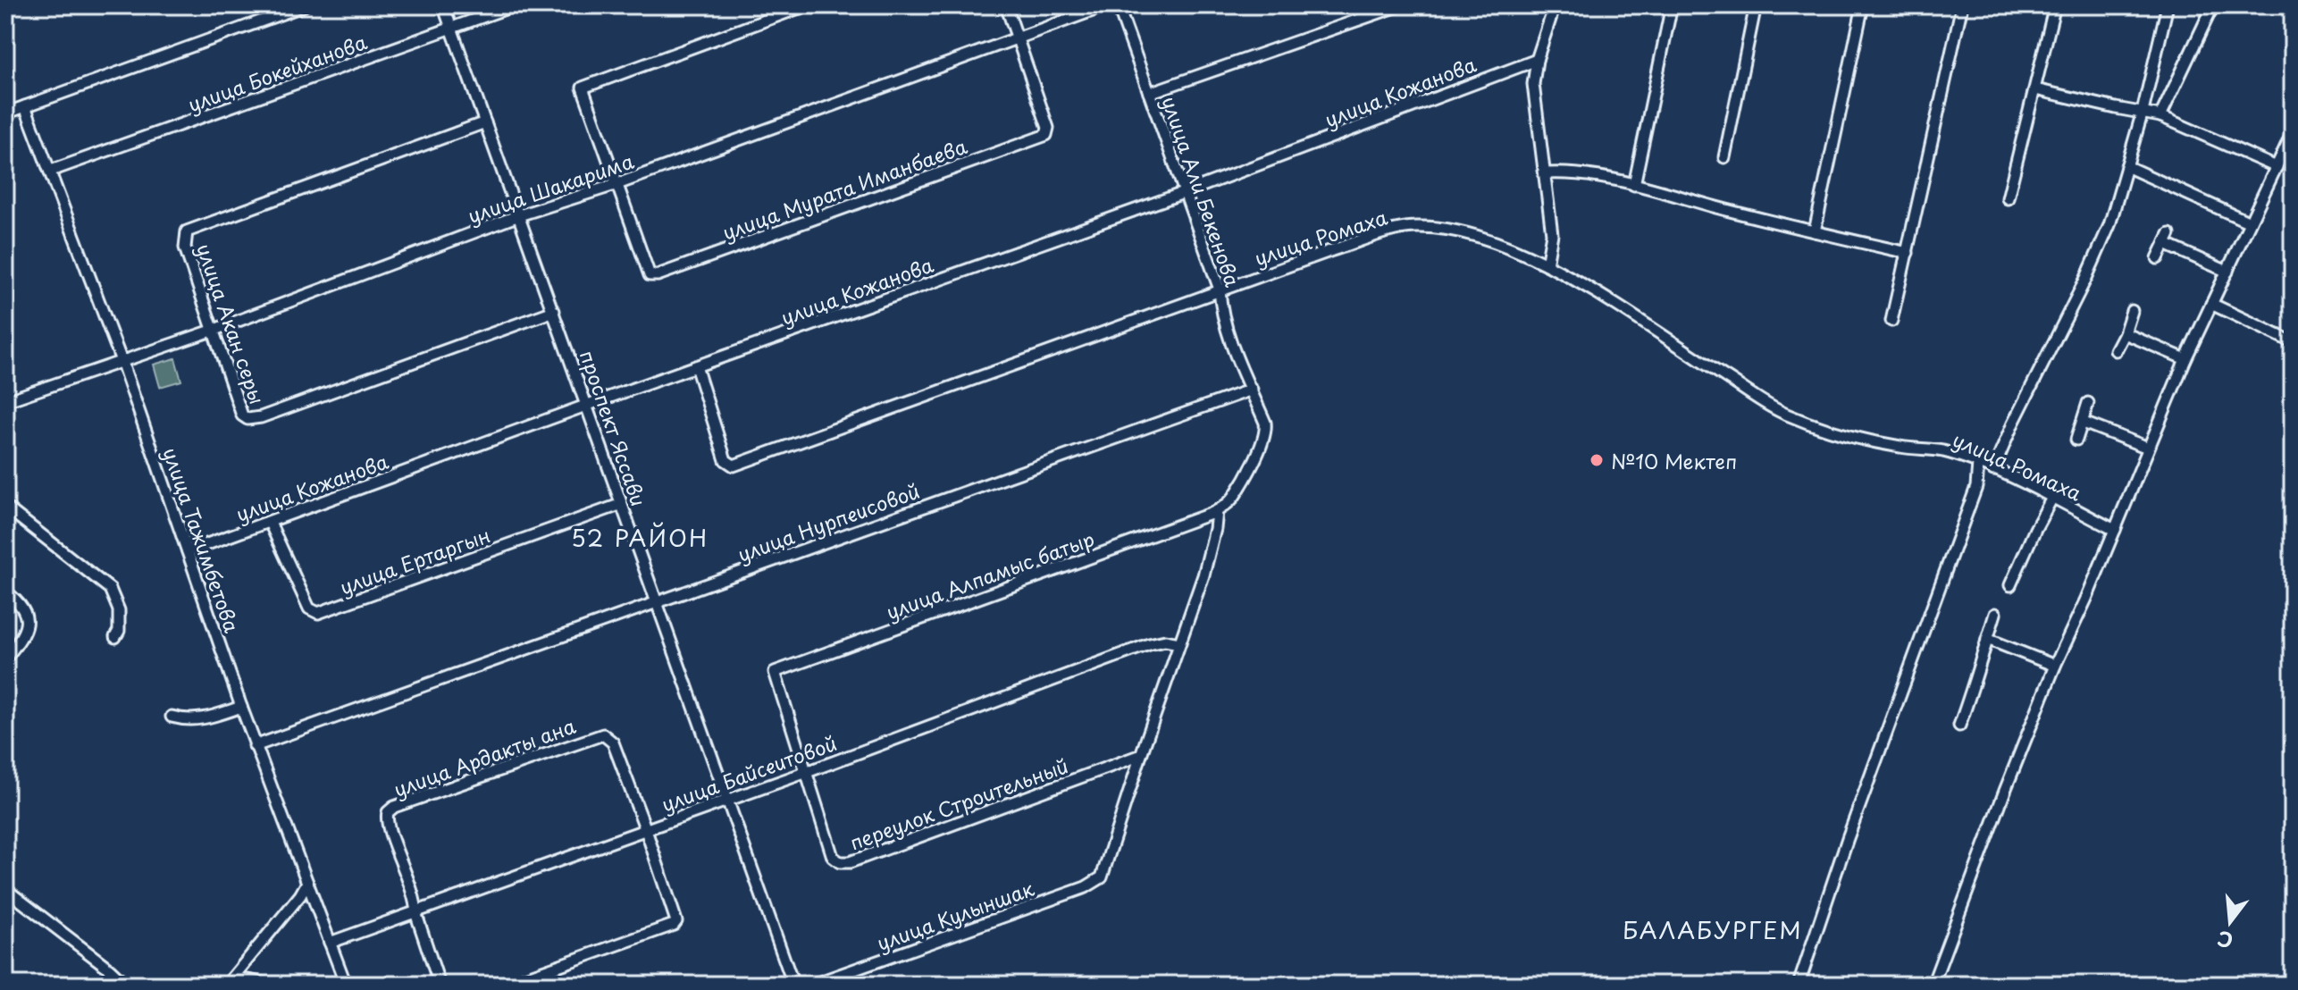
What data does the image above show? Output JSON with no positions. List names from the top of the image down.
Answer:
{
  "streets": {
    "street": [
      "улица Бокейханова",
      "улица Кожанова",
      "улица Шакарима",
      "улица Мурата Иманбаева",
      "улица Али Бекенова",
      "улица Ромаха",
      "улица Акан серы",
      "проспект Яссави",
      "улица Нурпеисовой",
      "улица Тажимбетова",
      "улица Ертаргын",
      "улица Алпамыс батыр",
      "улица Ардакты ана",
      "улица Байсеитовой",
      "переулок Строительный",
      "улица Кулыншак"
    ]
  },
  "crossings": [
    ["улица Бокейханова", "проспект Яссави"],
    ["улица Бокейханова", "улица Тажимбетова"],
    ["улица Кожанова", "улица Али Бекенова"],
    ["улица Кожанова", "улица Ромаха"],
    ["улица Кожанова", "проспект Яссави"],
    ["улица Кожанова", "улица Тажимбетова"],
    ["улица Кожанова", "улица Ертаргын"],
    ["улица Шакарима", "улица Мурата Иманбаева"],
    ["улица Шакарима", "улица Акан серы"],
    ["улица Шакарима", "проспект Яссави"],
    ["улица Шакарима", "улица Тажимбетова"],
    ["улица Али Бекенова", "улица Ромаха"],
    ["улица Али Бекенова", "улица Нурпеисовой"],
    ["улица Али Бекенова", "улица Алпамыс батыр"],
    ["улица Акан серы", "проспект Яссави"],
    ["проспект Яссави", "улица Нурпеисовой"],
    ["проспект Яссави", "улица Ертаргын"],
    ["проспект Яссави", "улица Байсеитовой"],
    ["улица Нурпеисовой", "улица Тажимбетова"],
    ["улица Тажимбетова", "улица Байсеитовой"],
    ["улица Алпамыс батыр", "улица Байсеитовой"],
    ["улица Алпамыс батыр", "переулок Строительный"],
    ["улица Ардакты ана", "улица Байсеитовой"],
    ["улица Байсеитовой", "переулок Строительный"],
    ["переулок Строительный", "улица Кулыншак"]
  ],
  "districts": ["52 РАЙОН", "БАЛАБУРГЕМ"],
  "places": ["№10 Мектеп"],
  "north": "bottom"
}
